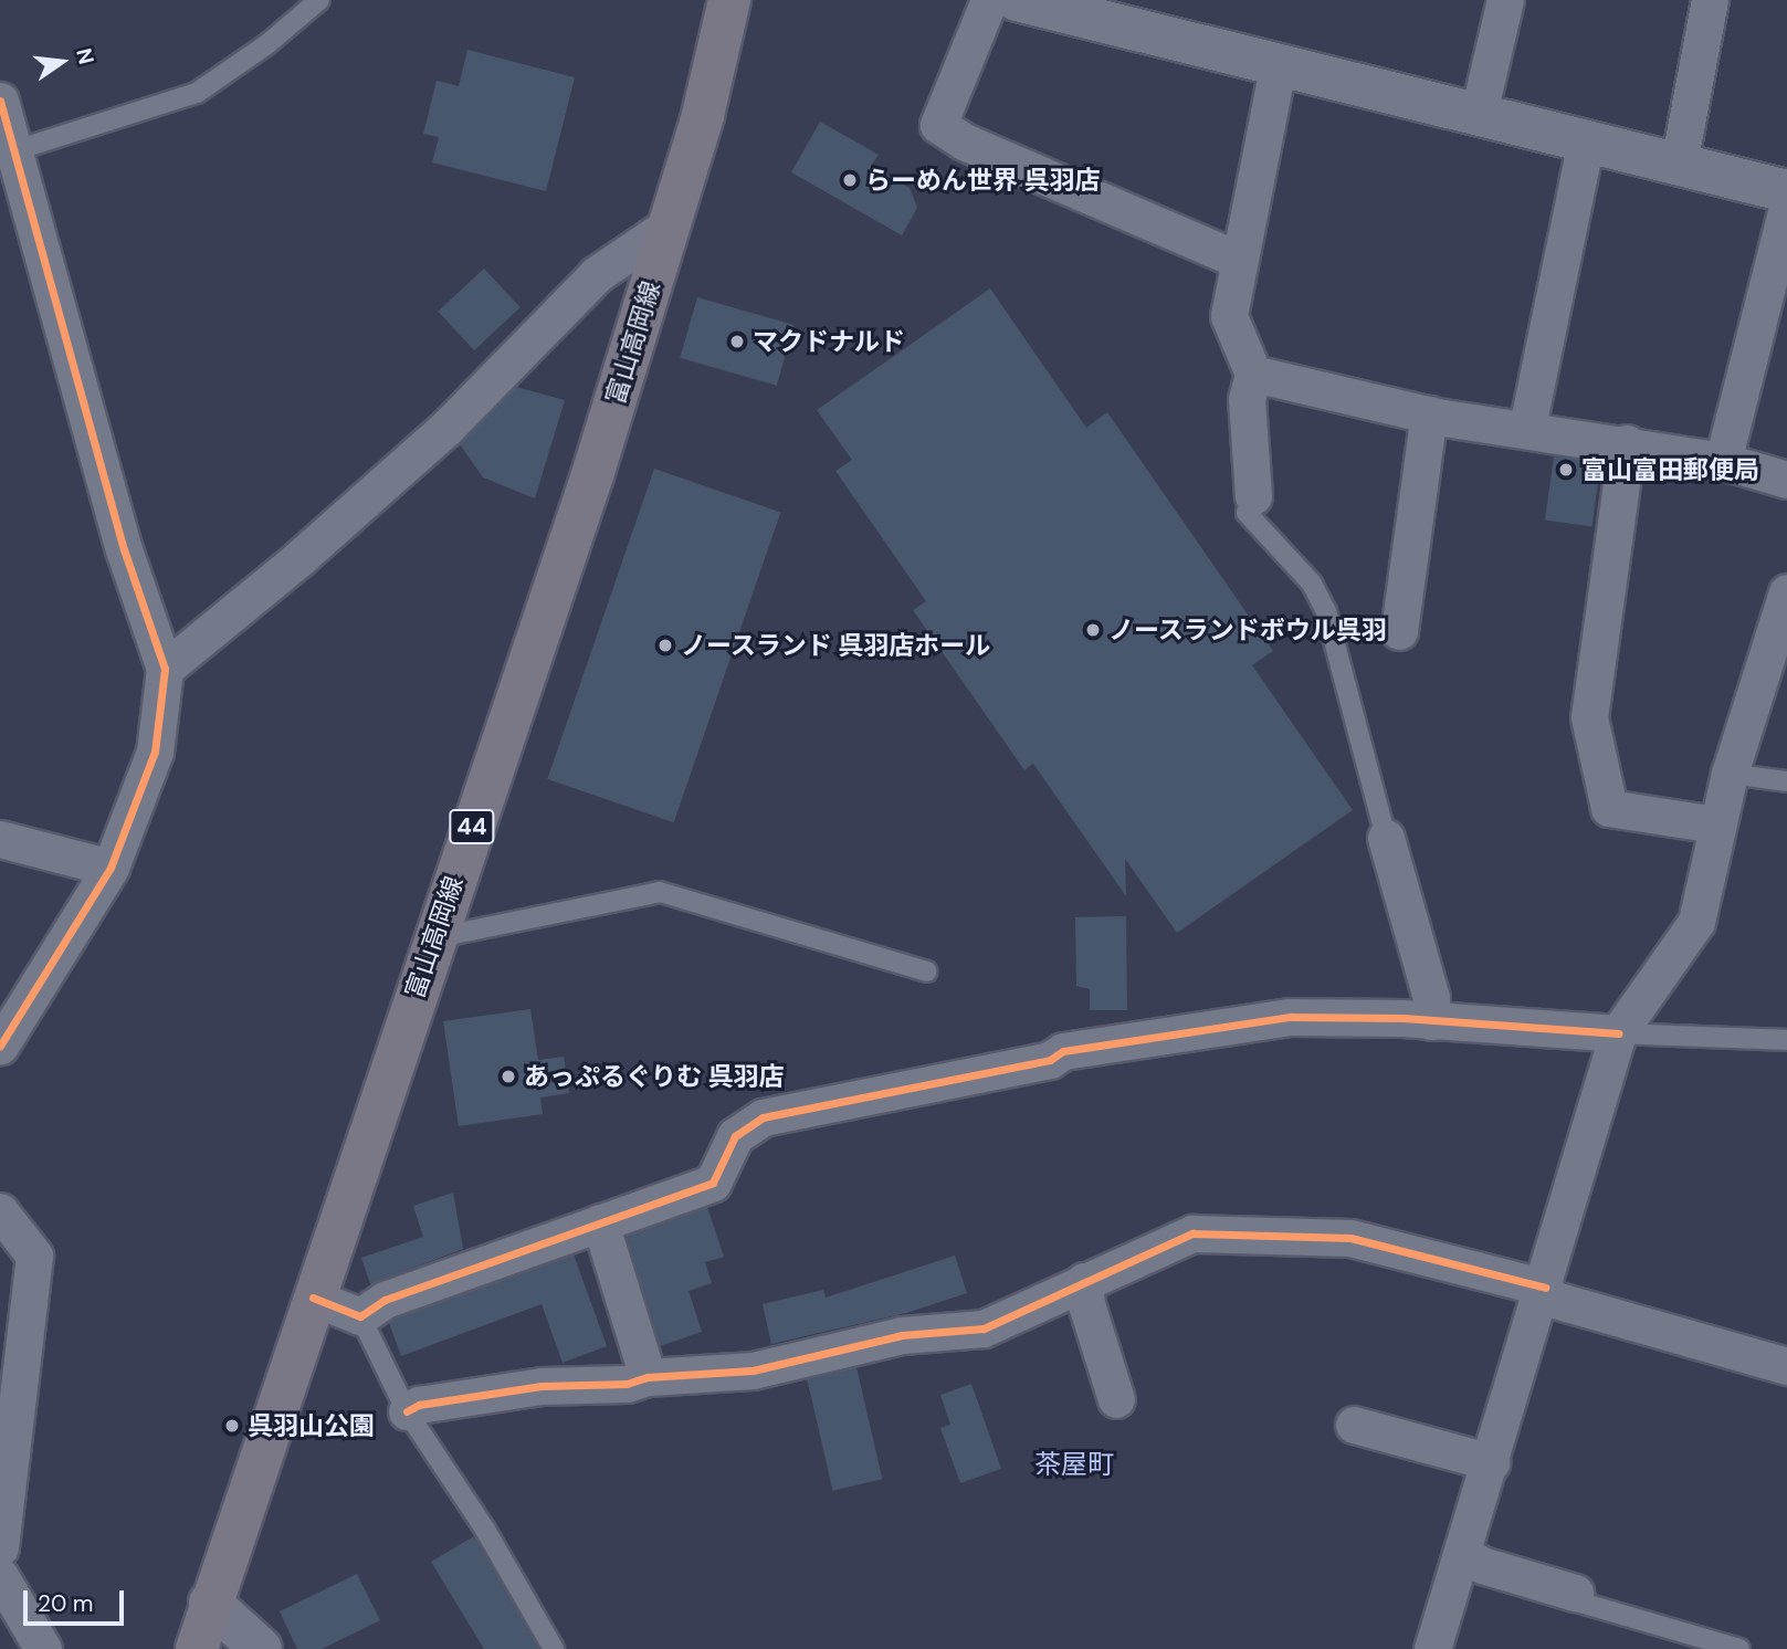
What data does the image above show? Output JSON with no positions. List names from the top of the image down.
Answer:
{
  "streets": {
    "main road": ["富山高岡線", "44"]
  },
  "districts": ["茶屋町"],
  "places": [
    "らーめん世界 呉羽店",
    "マクドナルド",
    "富山富田郵便局",
    "ノースランドボウル呉羽",
    "ノースランド 呉羽店ホール",
    "あっぷるぐりむ 呉羽店",
    "呉羽山公園"
  ],
  "scale_bar": "20 m",
  "north": "right"
}
